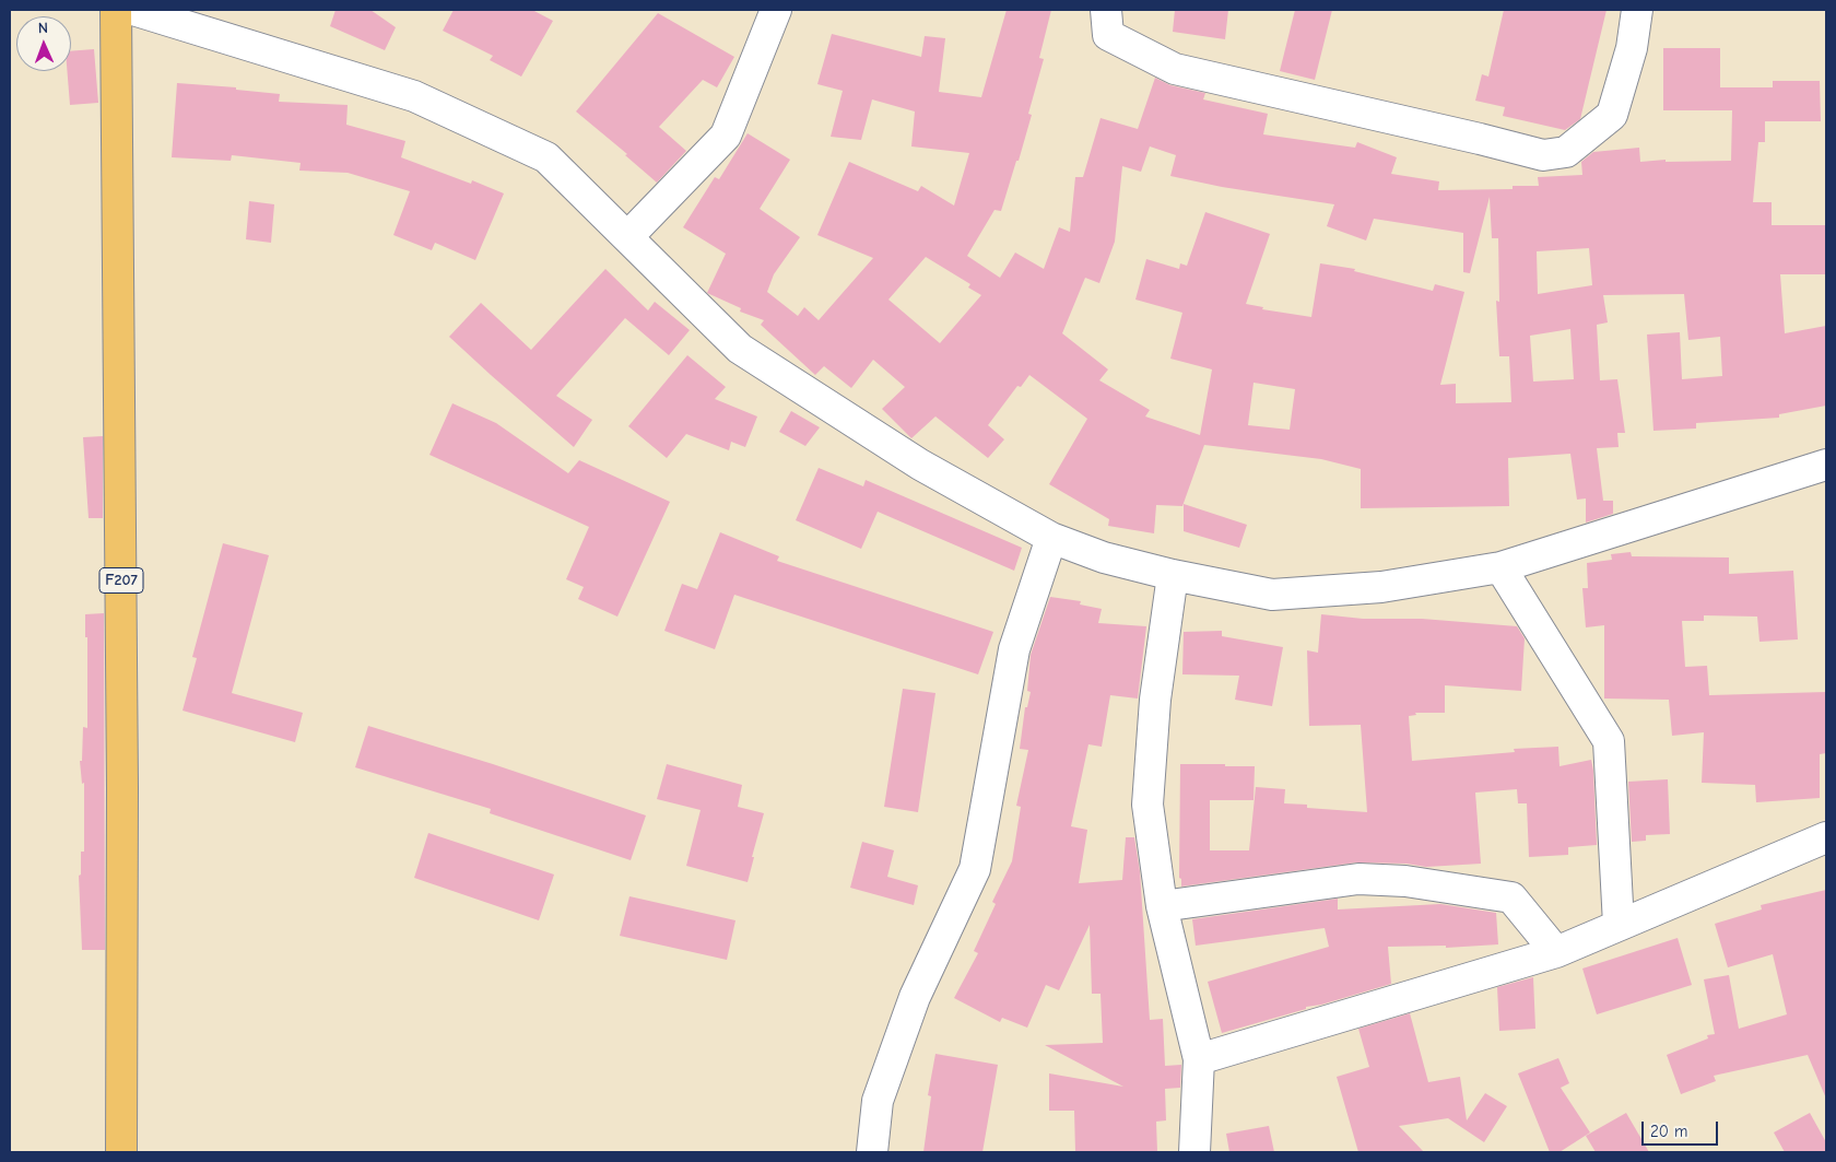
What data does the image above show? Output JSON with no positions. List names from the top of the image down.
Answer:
{
  "streets": {
    "main road": ["F207"]
  },
  "scale_bar": "20 m",
  "north": "top"
}
